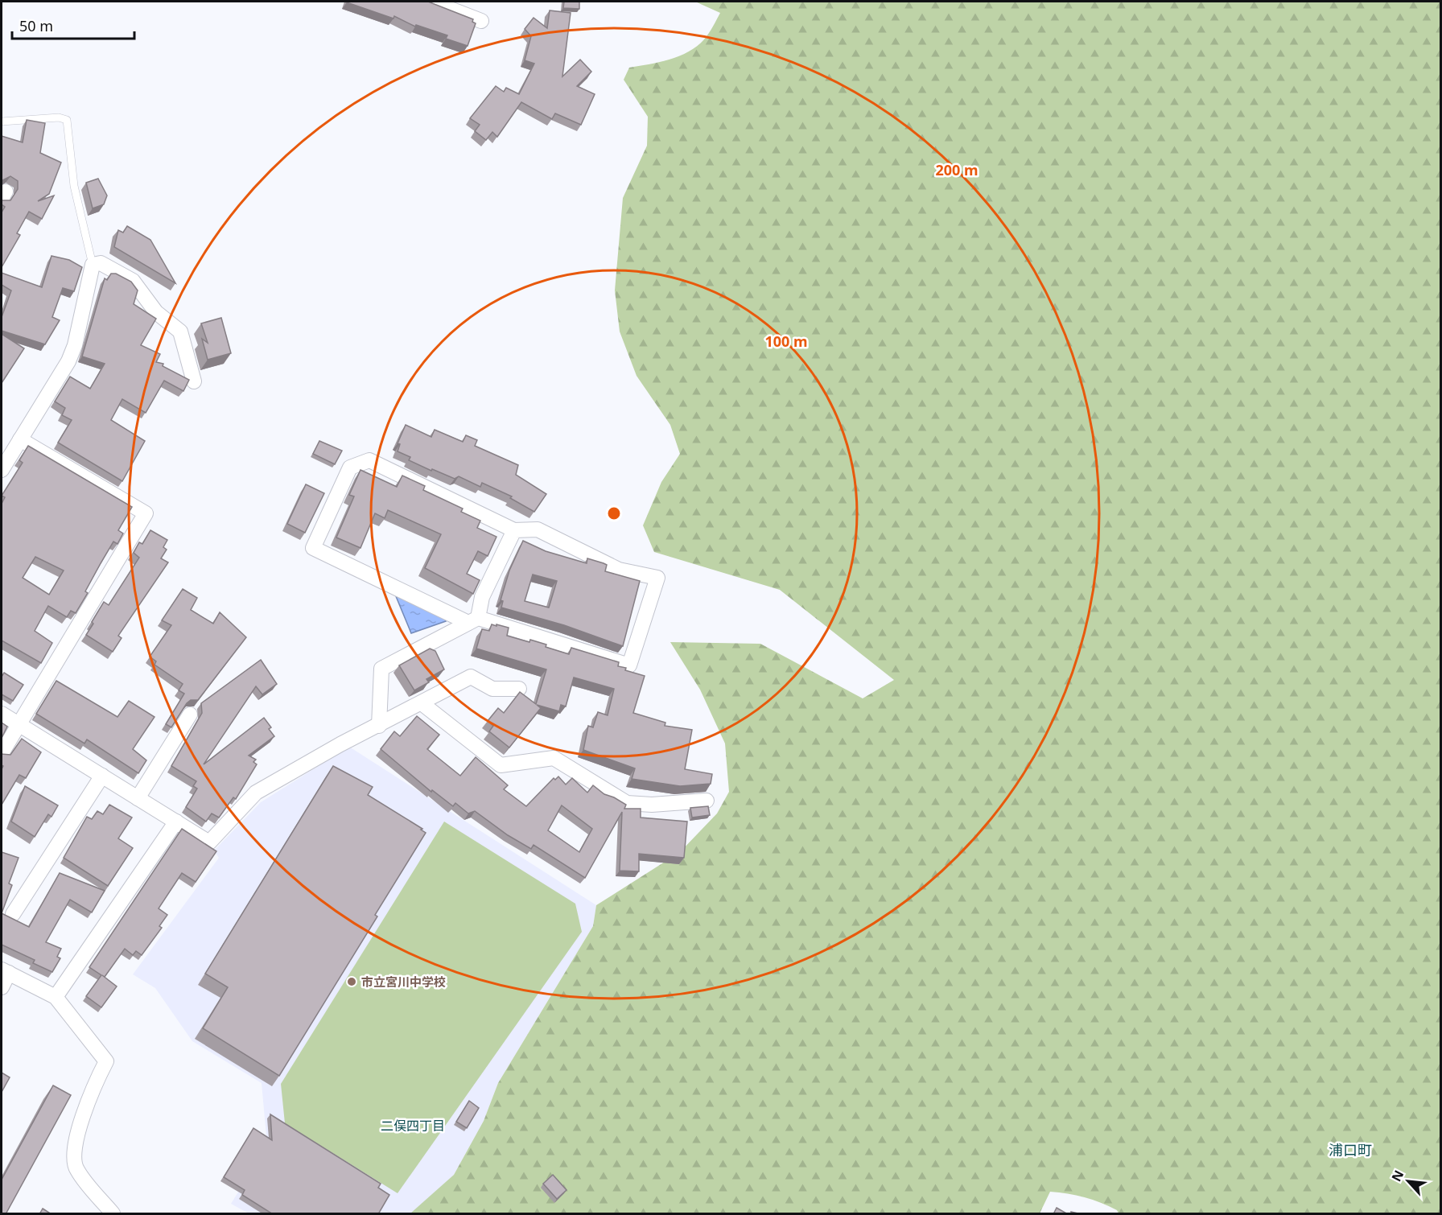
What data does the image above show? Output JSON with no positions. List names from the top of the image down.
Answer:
{
  "districts": ["二俣四丁目", "浦口町"],
  "places": ["市立宮川中学校"],
  "scale_bar": "50 m",
  "north": "top left",
  "rings": ["200 m", "100 m"]
}
